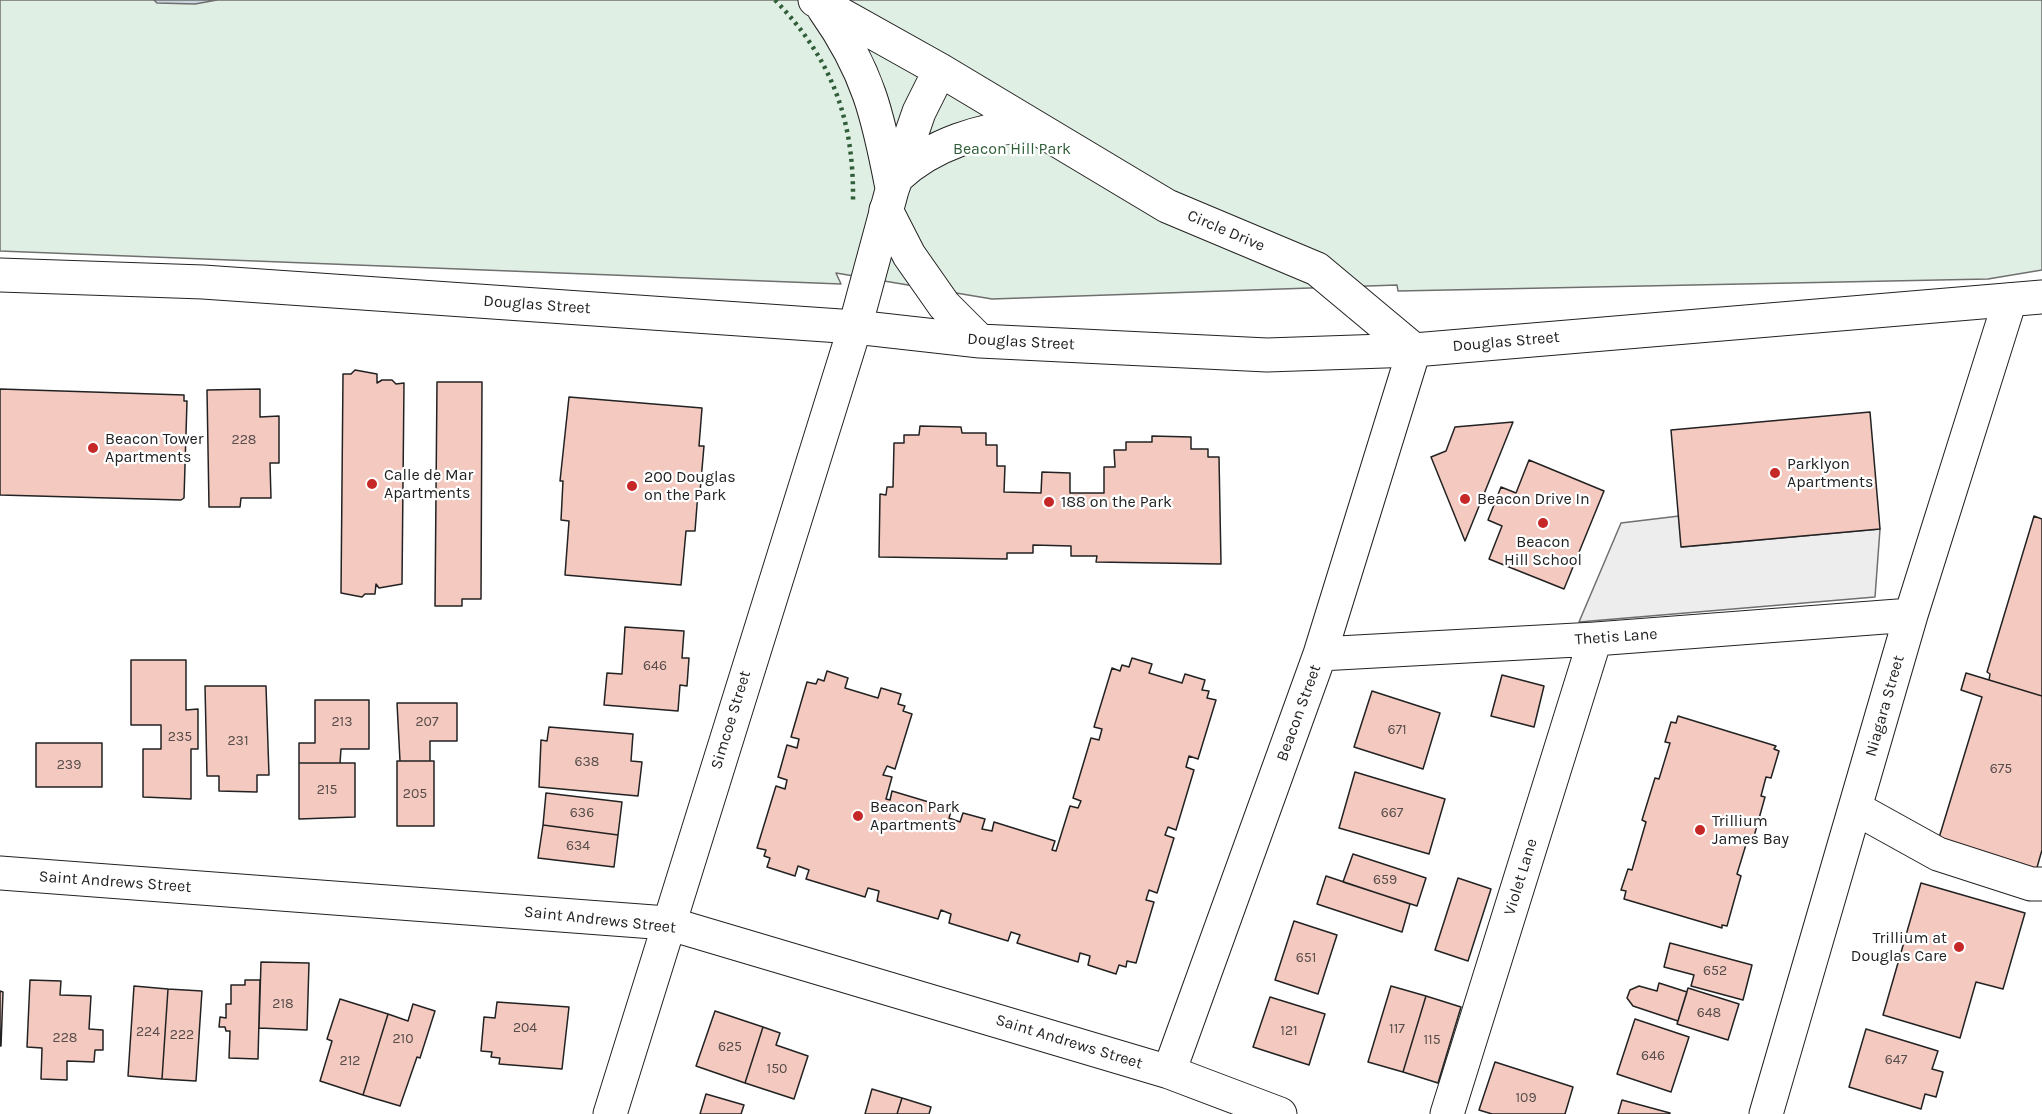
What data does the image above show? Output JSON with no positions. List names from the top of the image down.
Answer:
{
  "streets": {
    "street": [
      "Circle Drive",
      "Douglas Street",
      "Thetis Lane",
      "Niagara Street",
      "Beacon Street",
      "Simcoe Street",
      "Violet Lane",
      "Saint Andrews Street"
    ]
  },
  "crossings": [
    ["Circle Drive", "Douglas Street"],
    ["Circle Drive", "Beacon Street"],
    ["Circle Drive", "Simcoe Street"],
    ["Douglas Street", "Niagara Street"],
    ["Douglas Street", "Beacon Street"],
    ["Douglas Street", "Simcoe Street"],
    ["Thetis Lane", "Niagara Street"],
    ["Thetis Lane", "Beacon Street"],
    ["Thetis Lane", "Violet Lane"],
    ["Beacon Street", "Saint Andrews Street"],
    ["Simcoe Street", "Saint Andrews Street"]
  ],
  "parks": ["Beacon Hill Park"],
  "places": [
    "Beacon Tower Apartments",
    "Parklyon Apartments",
    "Calle de Mar Apartments",
    "200 Douglas on the Park",
    "Beacon Drive In",
    "188 on the Park",
    "Beacon Hill School",
    "Beacon Park Apartments",
    "Trillium James Bay",
    "Trillium at Douglas Care"
  ],
  "house_numbers": [
    "228",
    "646",
    "213",
    "207",
    "671",
    "235",
    "231",
    "638",
    "239",
    "675",
    "215",
    "205",
    "636",
    "667",
    "634",
    "659",
    "651",
    "652",
    "218",
    "648",
    "204",
    "117",
    "121",
    "224",
    "222",
    "228",
    "210",
    "115",
    "625",
    "646",
    "647",
    "212",
    "150",
    "109"
  ]
}
